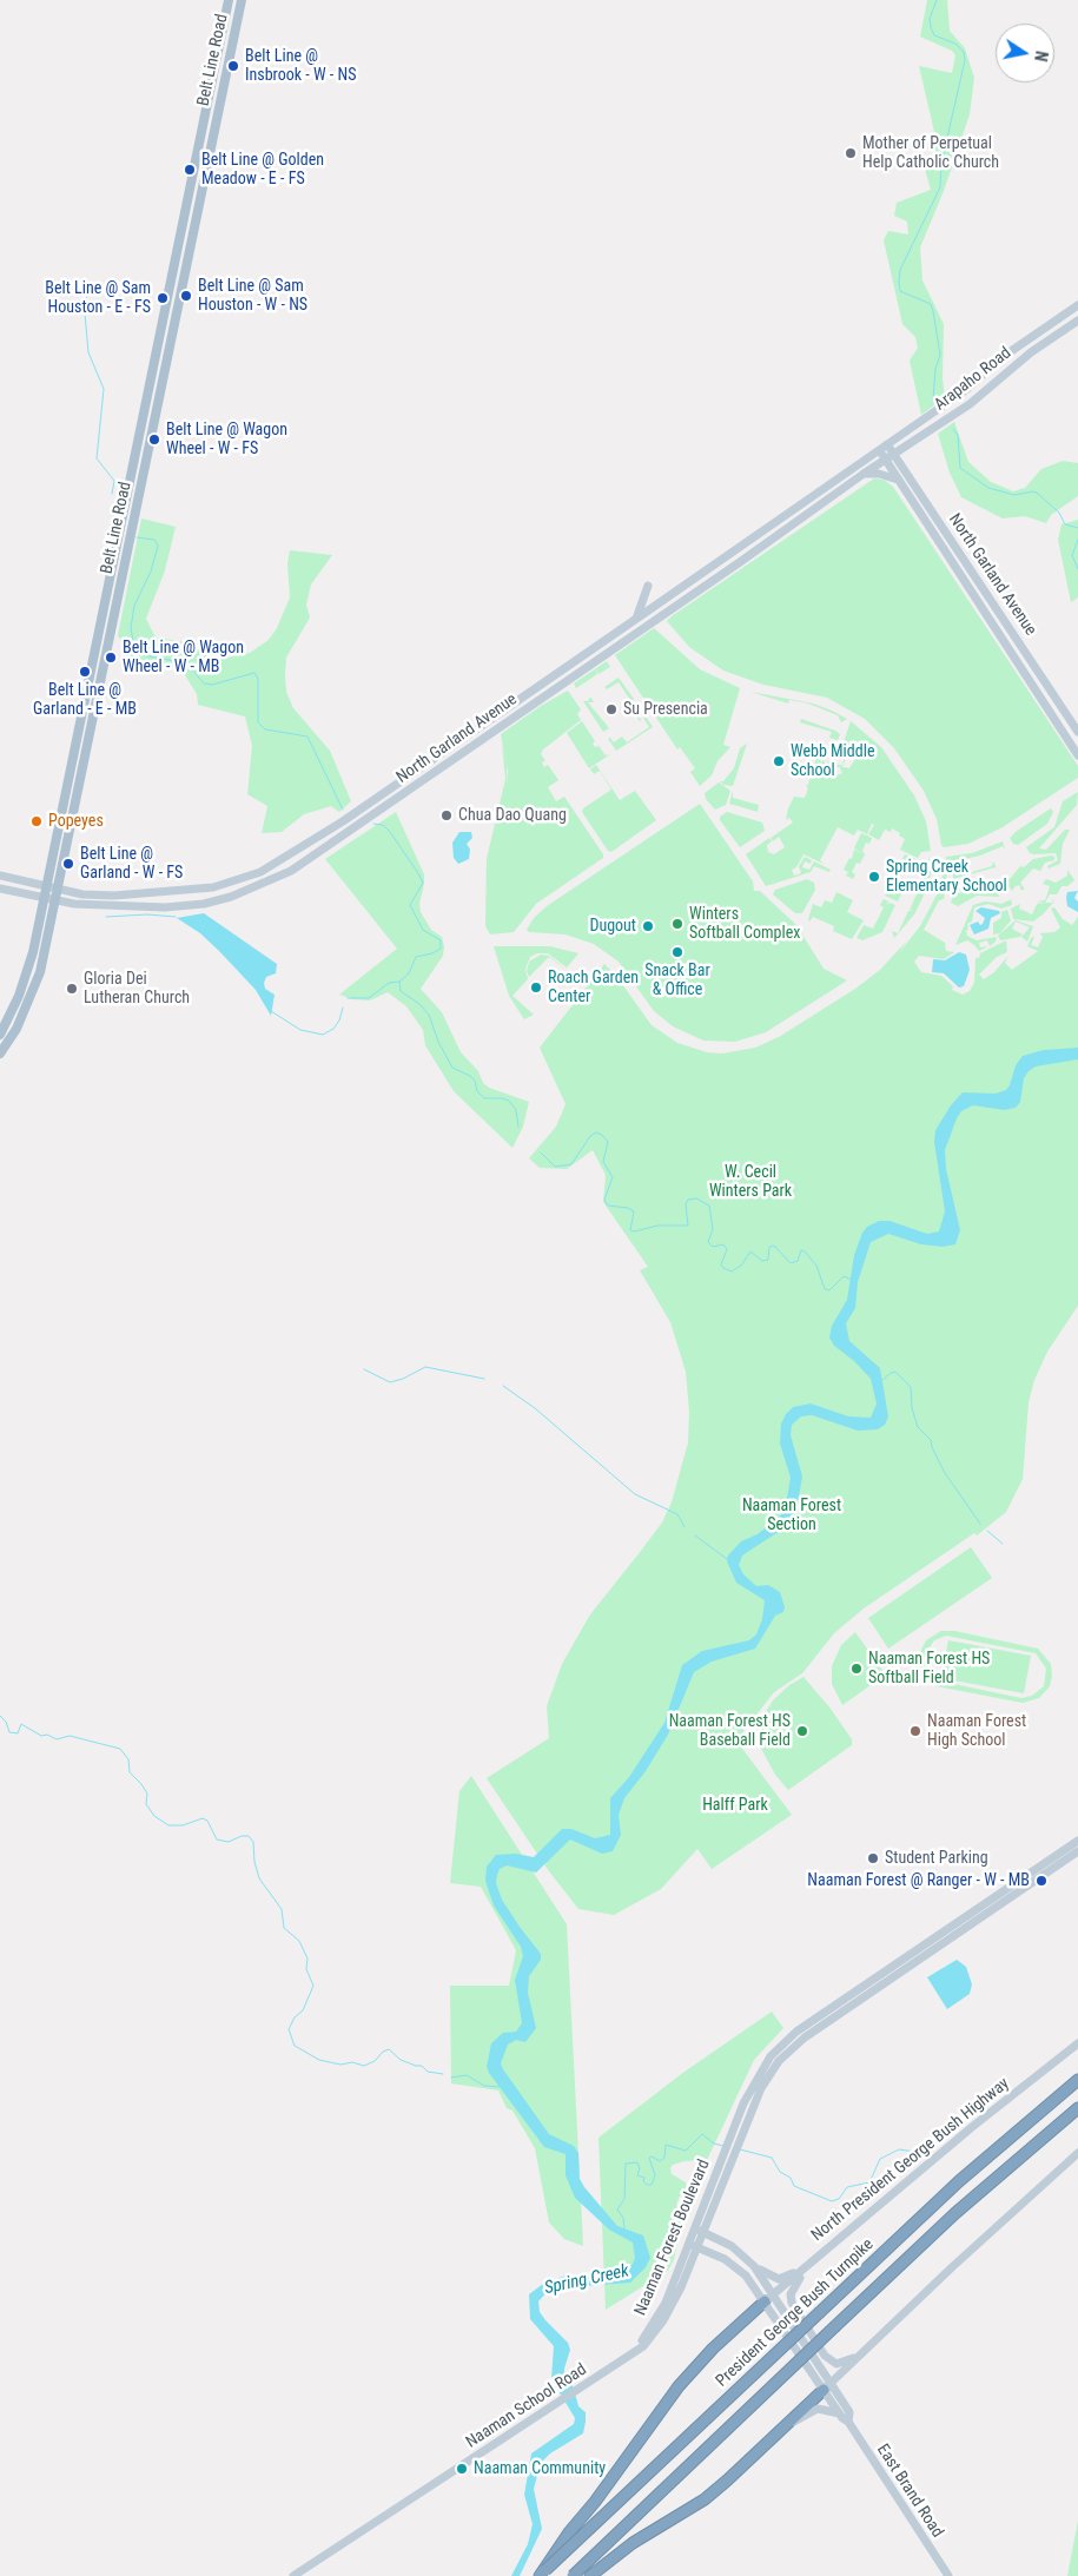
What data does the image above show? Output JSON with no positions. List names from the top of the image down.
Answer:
{
  "streets": {
    "highway": ["President George Bush Turnpike"],
    "main road": [
      "Belt Line Road",
      "Arapaho Road",
      "North Garland Avenue",
      "North President George Bush Highway",
      "Naaman Forest Boulevard",
      "Naaman School Road",
      "East Brand Road"
    ]
  },
  "crossings": [
    ["Belt Line Road", "North Garland Avenue"],
    ["Arapaho Road", "North Garland Avenue"],
    ["North President George Bush Highway", "East Brand Road"],
    ["Naaman Forest Boulevard", "Naaman School Road"],
    ["Naaman Forest Boulevard", "East Brand Road"]
  ],
  "water": ["Spring Creek"],
  "parks": ["W. Cecil Winters Park", "Naaman Forest Section", "Halff Park"],
  "places": [
    "Belt Line @ Insbrook - W - NS",
    "Mother of Perpetual Help Catholic Church",
    "Belt Line @ Golden Meadow - E - FS",
    "Belt Line @ Sam Houston - W - NS",
    "Belt Line @ Sam Houston - E - FS",
    "Belt Line @ Wagon Wheel - W - FS",
    "Belt Line @ Wagon Wheel - W - MB",
    "Belt Line @ Garland - E - MB",
    "Su Presencia",
    "Webb Middle School",
    "Chua Dao Quang",
    "Popeyes",
    "Belt Line @ Garland - W - FS",
    "Spring Creek Elementary School",
    "Winters Softball Complex",
    "Dugout",
    "Snack Bar & Office",
    "Roach Garden Center",
    "Gloria Dei Lutheran Church",
    "Naaman Forest HS Softball Field",
    "Naaman Forest HS Baseball Field",
    "Naaman Forest High School",
    "Student Parking",
    "Naaman Forest @ Ranger - W - MB",
    "Naaman Community"
  ],
  "north": "right"
}
